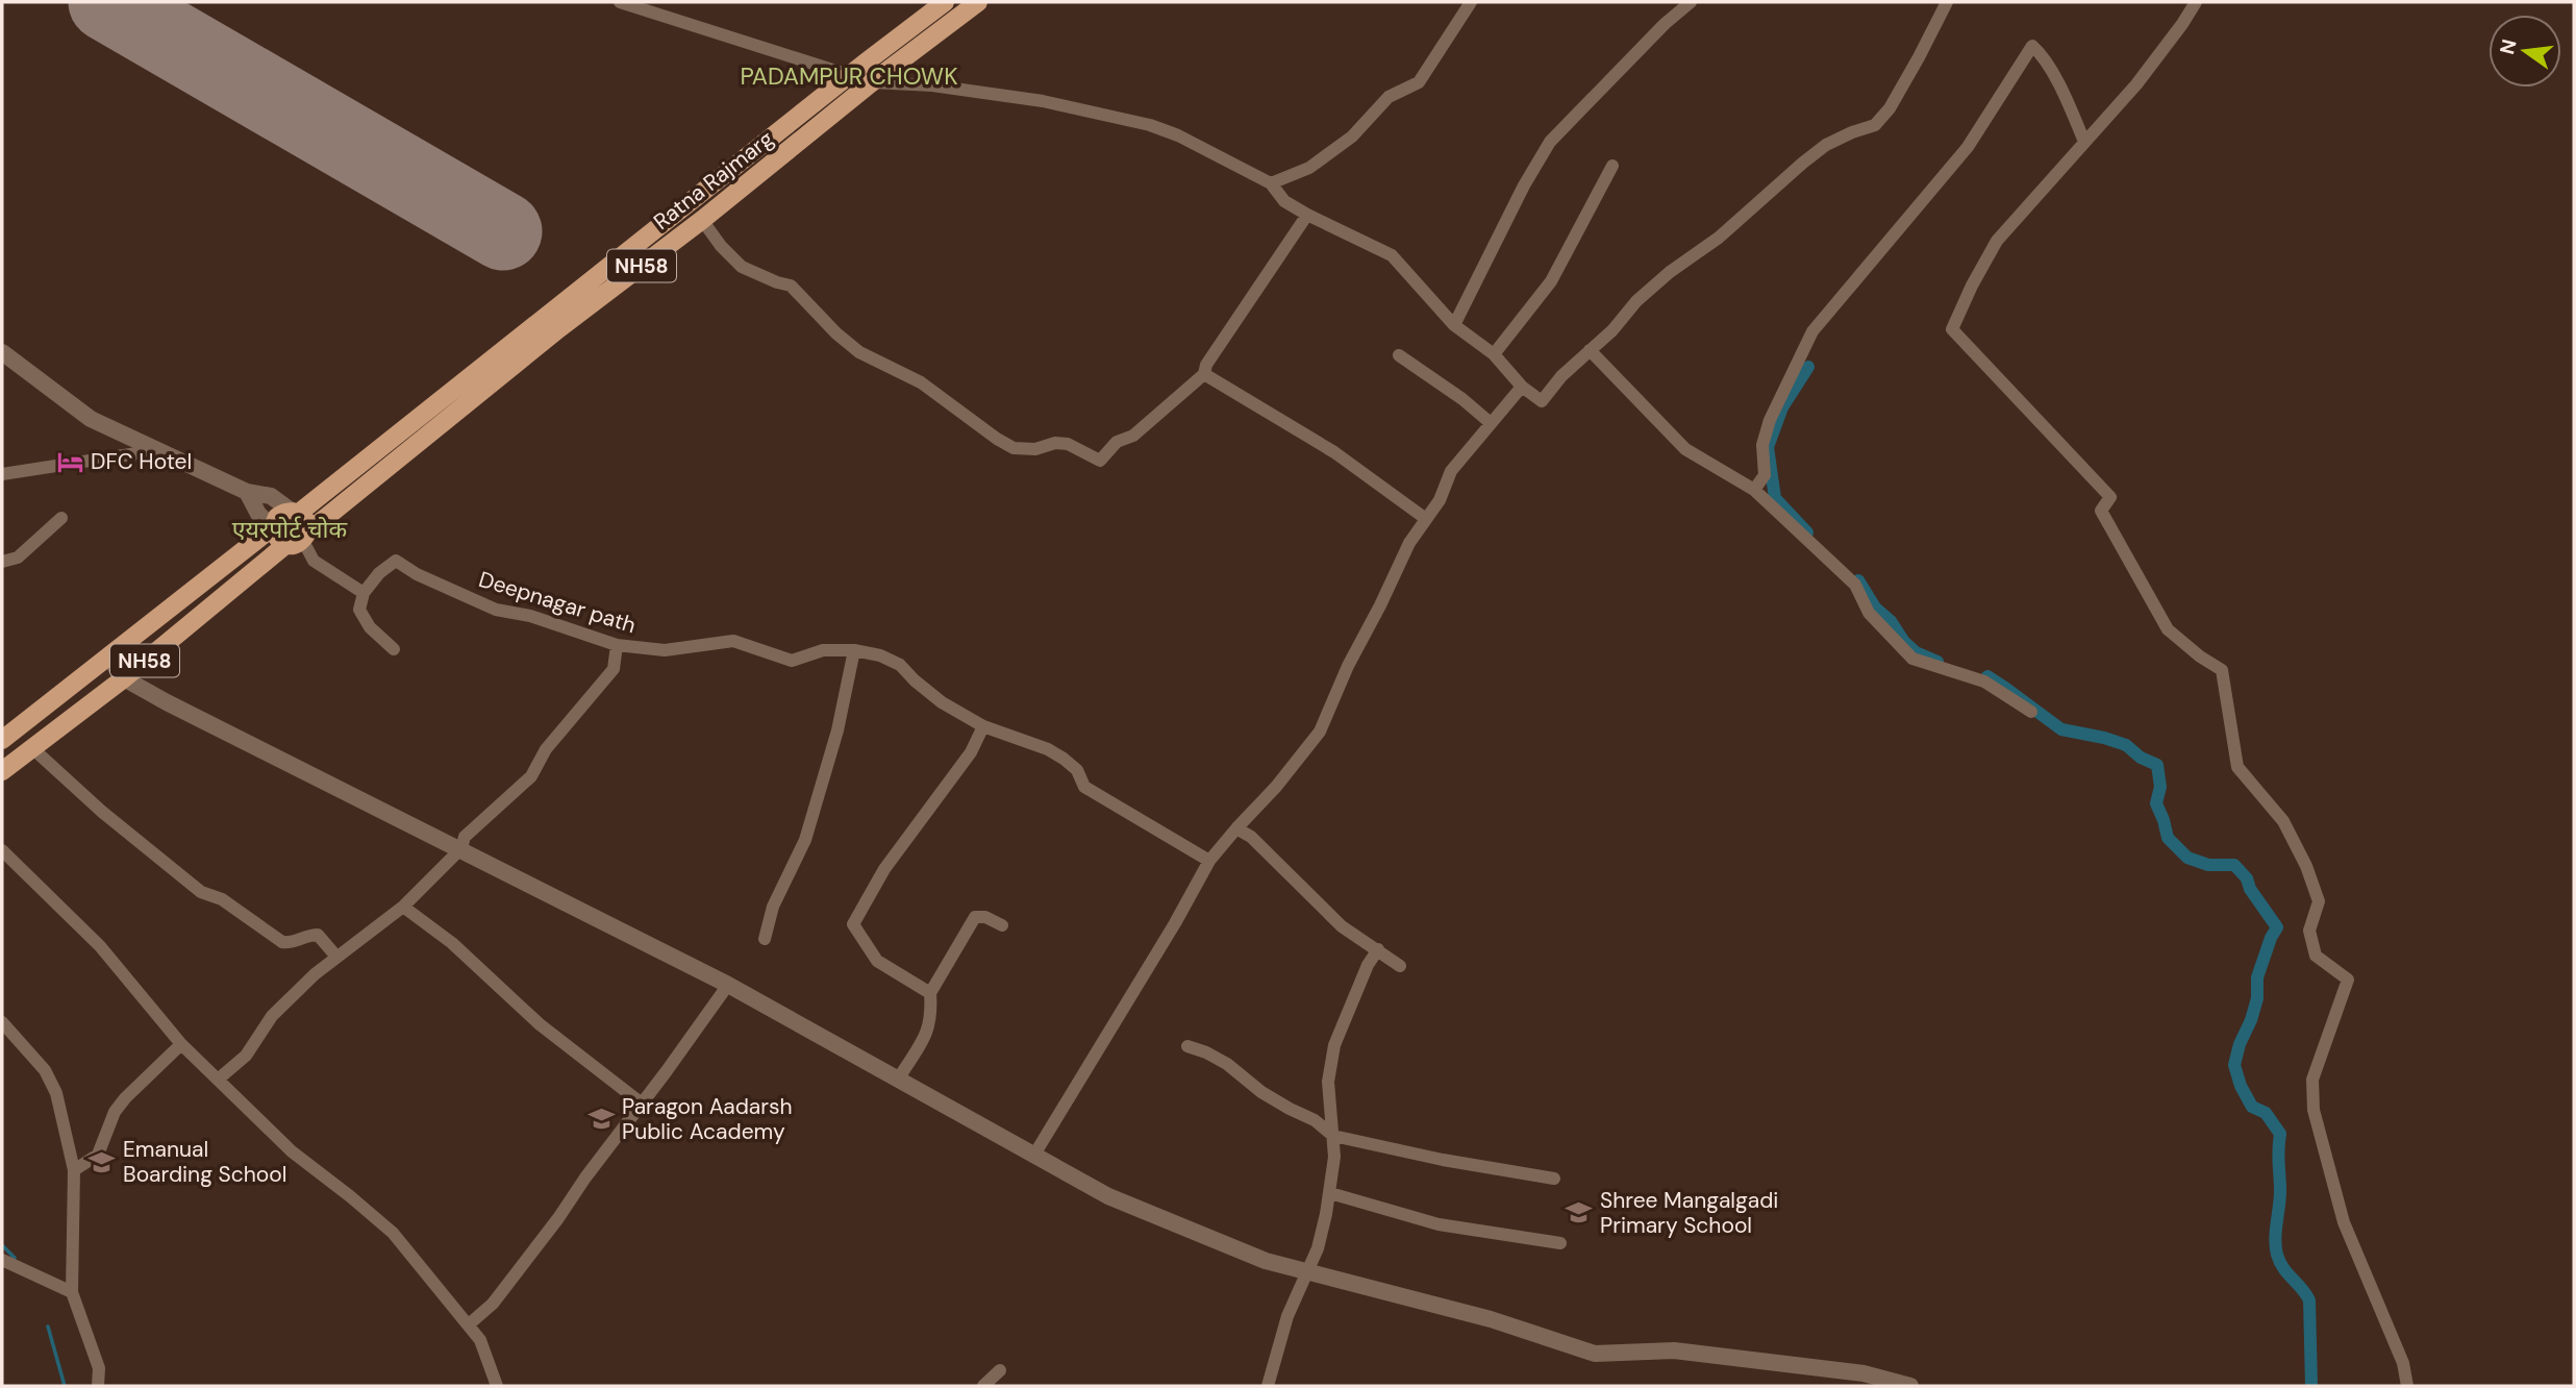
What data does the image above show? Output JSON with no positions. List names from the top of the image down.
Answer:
{
  "streets": {
    "main road": ["Ratna Rajmarg", "NH58"],
    "street": ["Deepnagar path"]
  },
  "districts": ["PADAMPUR CHOWK", "एयरपोर्ट चोक"],
  "places": {
    "hotel": ["DFC Hotel"],
    "school or university": ["Paragon Aadarsh Public Academy", "Emanual Boarding School", "Shree Mangalgadi Primary School"]
  },
  "north": "left"
}
